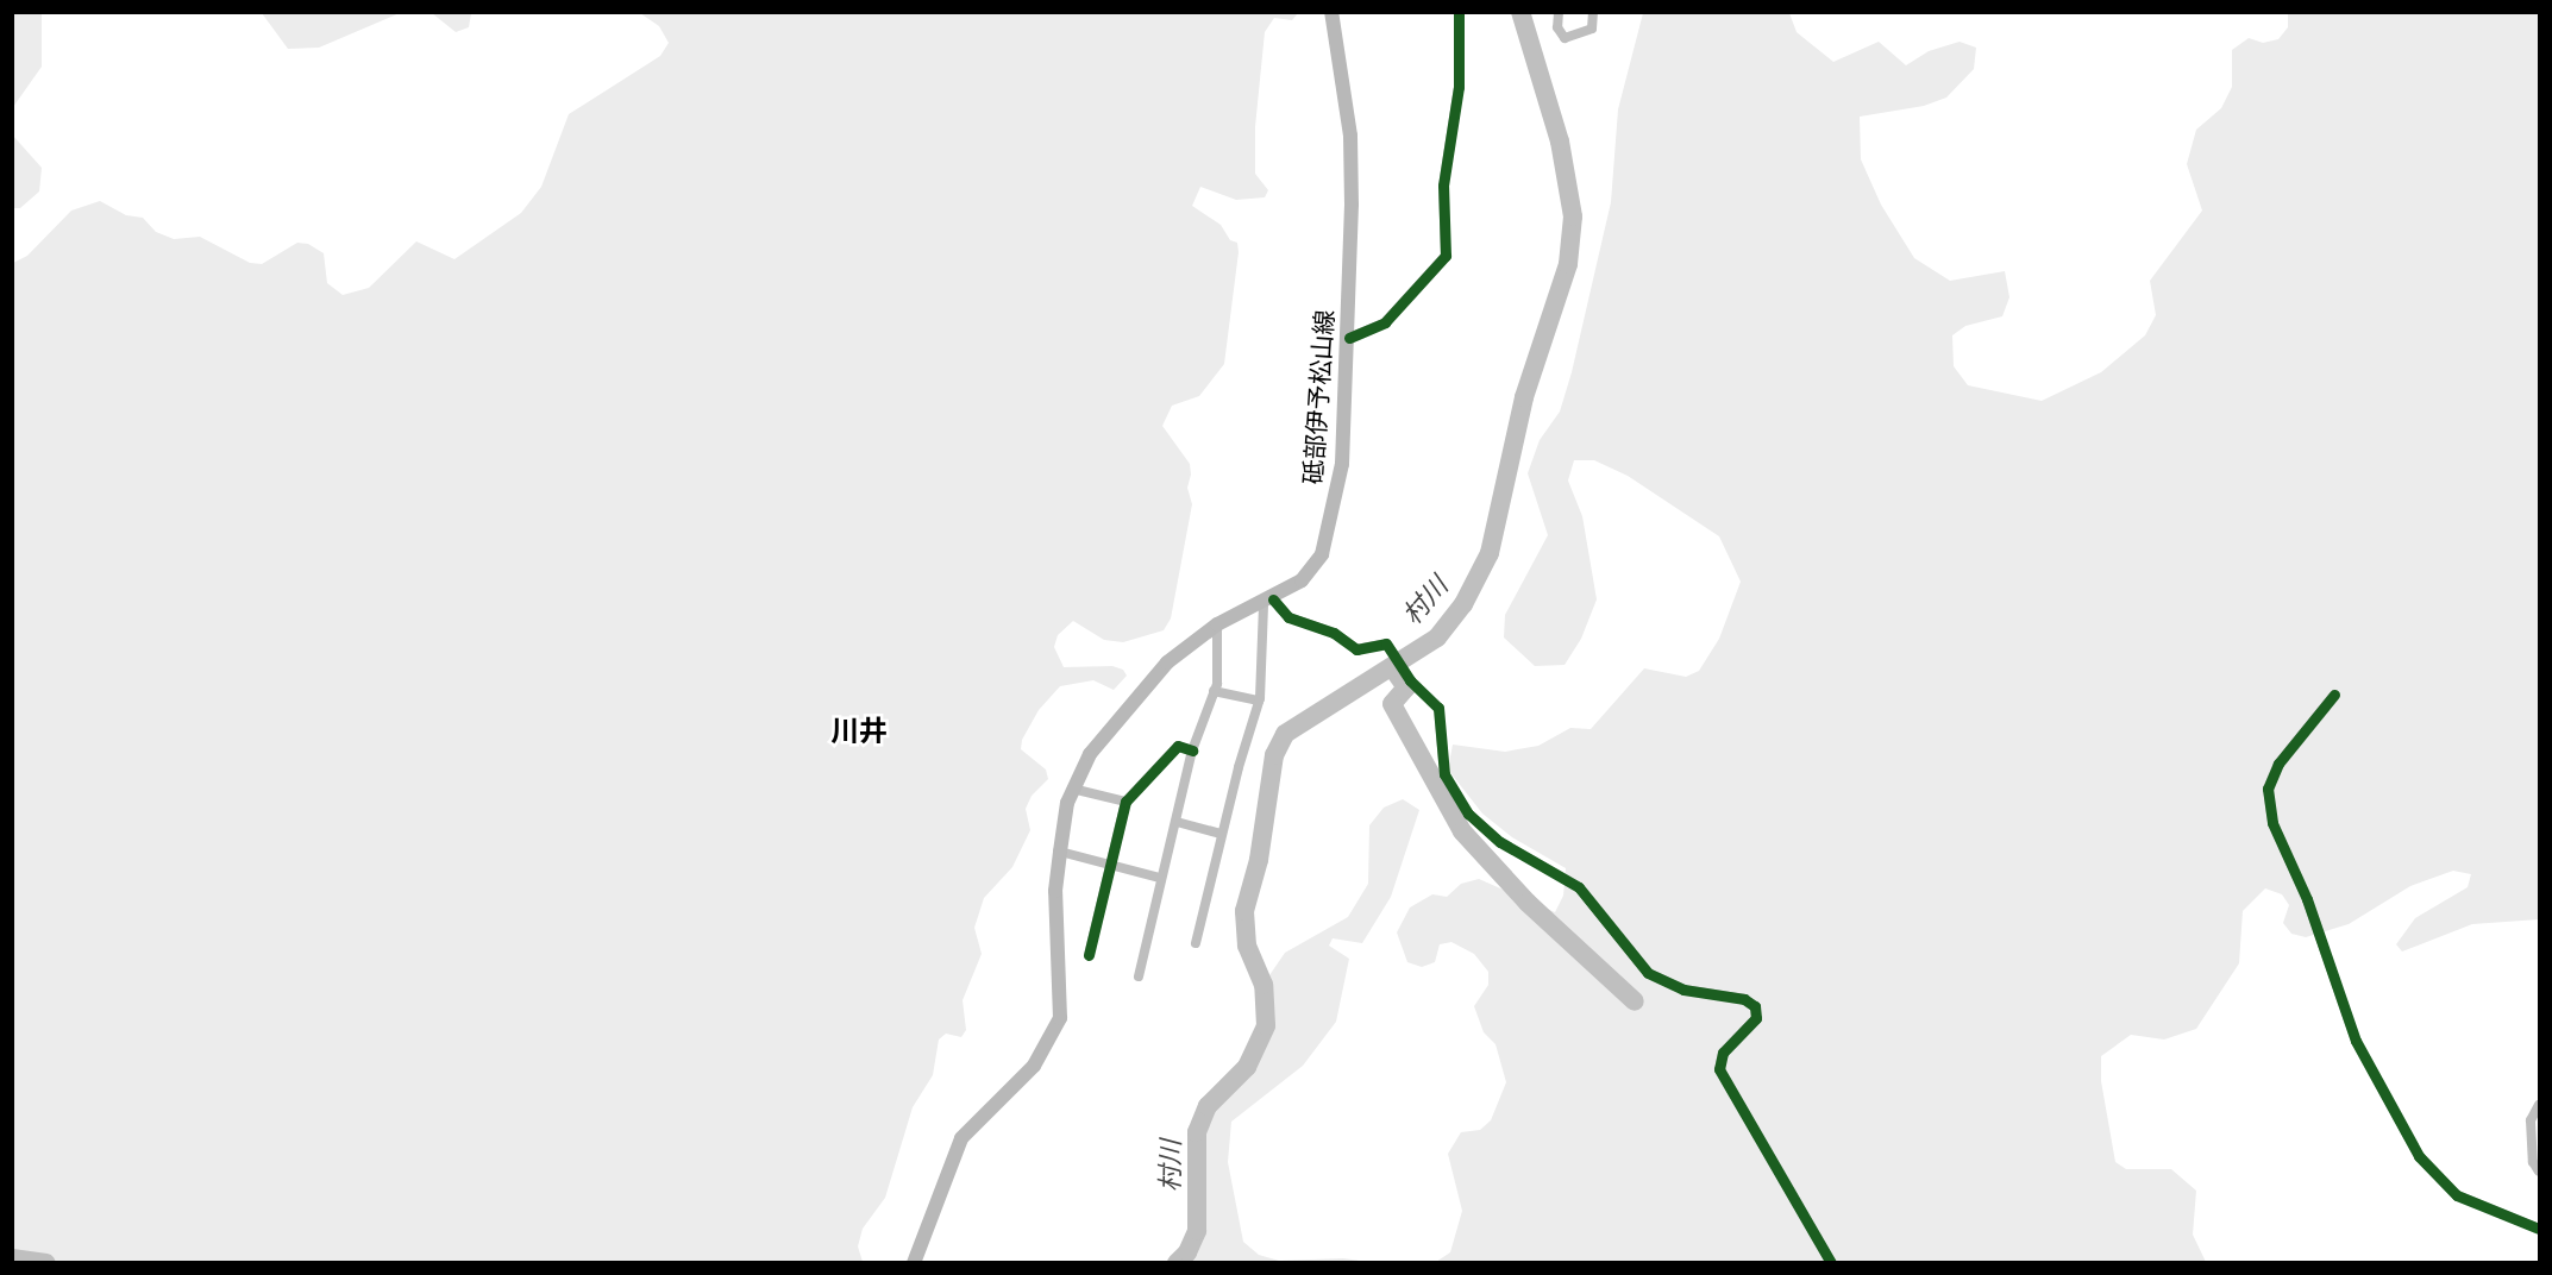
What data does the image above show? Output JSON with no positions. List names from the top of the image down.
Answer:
{
  "streets": {
    "main road": ["砥部伊予松山線"]
  },
  "districts": ["川井"],
  "water": ["村川"]
}
